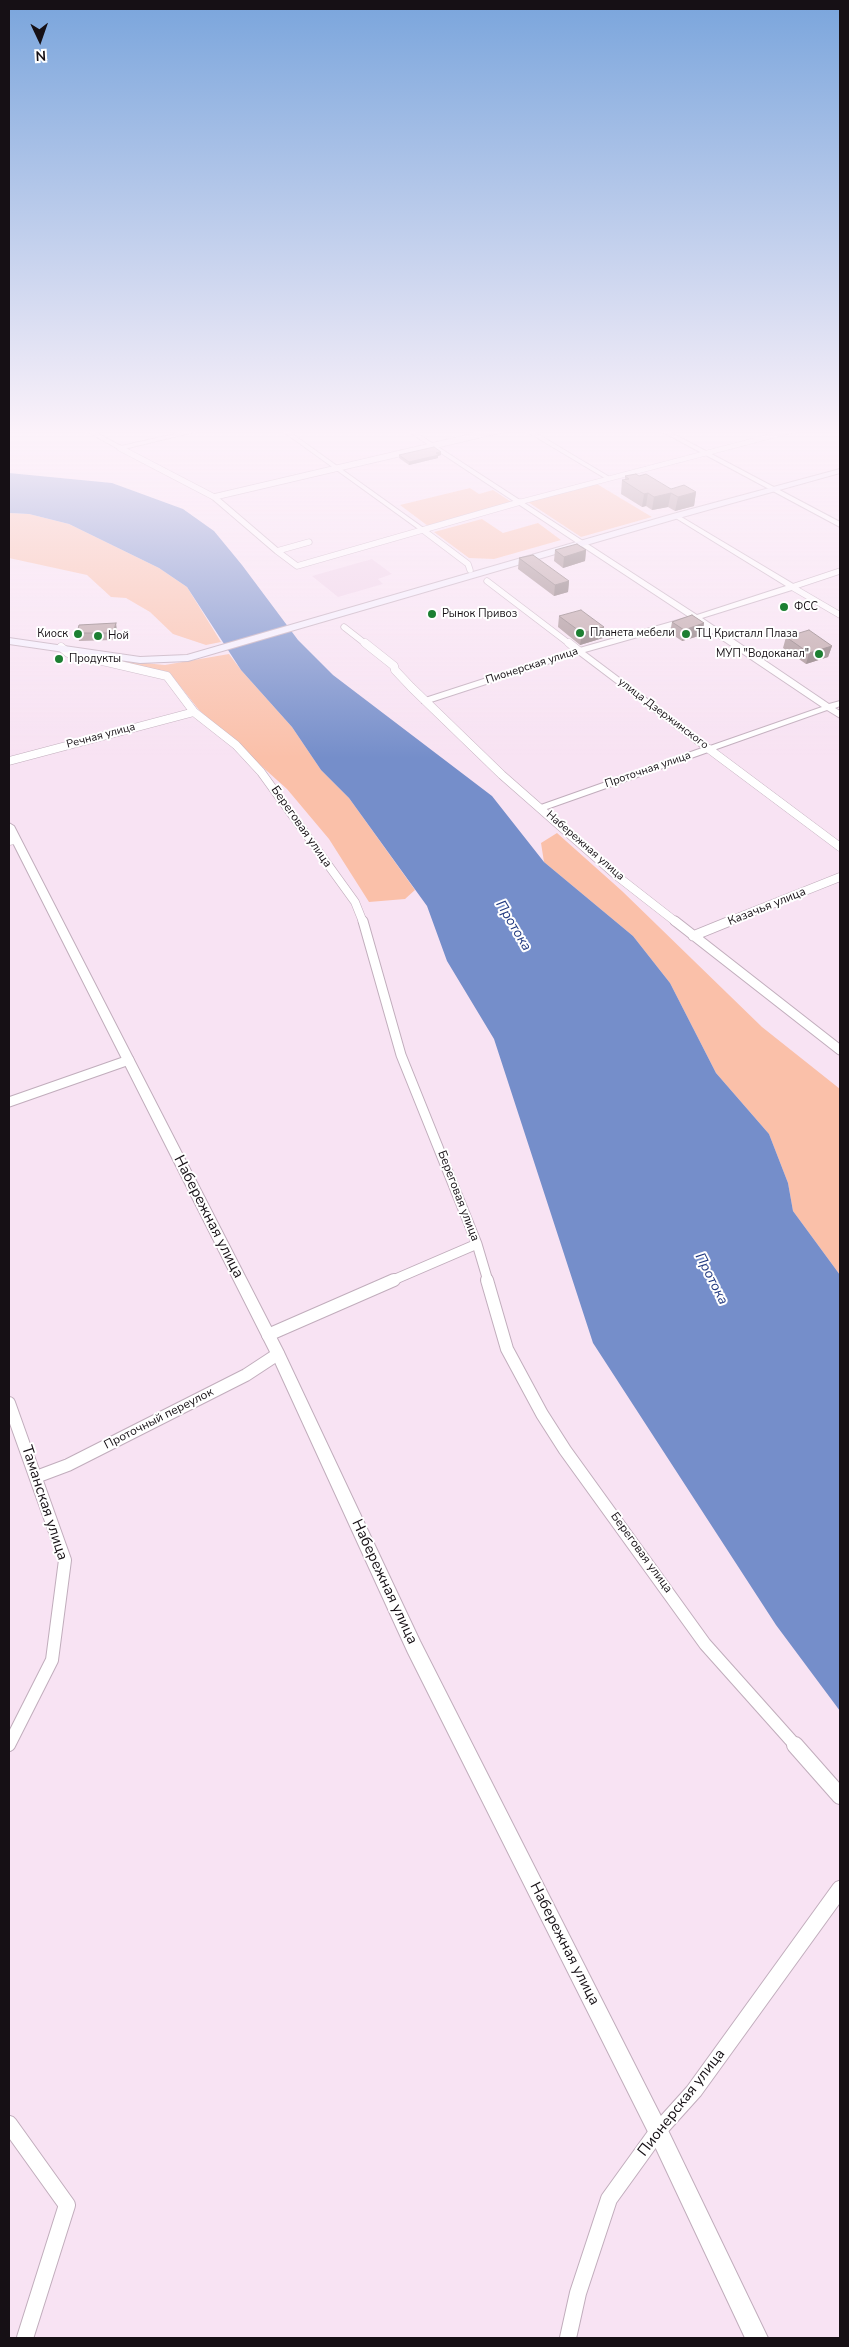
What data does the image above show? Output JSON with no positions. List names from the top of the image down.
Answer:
{
  "streets": {
    "street": [
      "Пионерская улица",
      "улица Дзержинского",
      "Речная улица",
      "Проточная улица",
      "Береговая улица",
      "Набережная улица",
      "Казачья улица",
      "Проточный переулок",
      "Таманская улица"
    ]
  },
  "crossings": [
    ["Пионерская улица", "улица Дзержинского"],
    ["Пионерская улица", "Набережная улица"],
    ["улица Дзержинского", "Проточная улица"],
    ["Речная улица", "Береговая улица"],
    ["Проточная улица", "Набережная улица"],
    ["Набережная улица", "Казачья улица"],
    ["Набережная улица", "Проточный переулок"],
    ["Проточный переулок", "Таманская улица"]
  ],
  "water": ["Протока"],
  "places": [
    "ФСС",
    "Рынок Привоз",
    "Планета мебели",
    "Киоск",
    "ТЦ Кристалл Плаза",
    "Ной",
    "МУП \"Водоканал\"",
    "Продукты"
  ],
  "north": "bottom"
}
